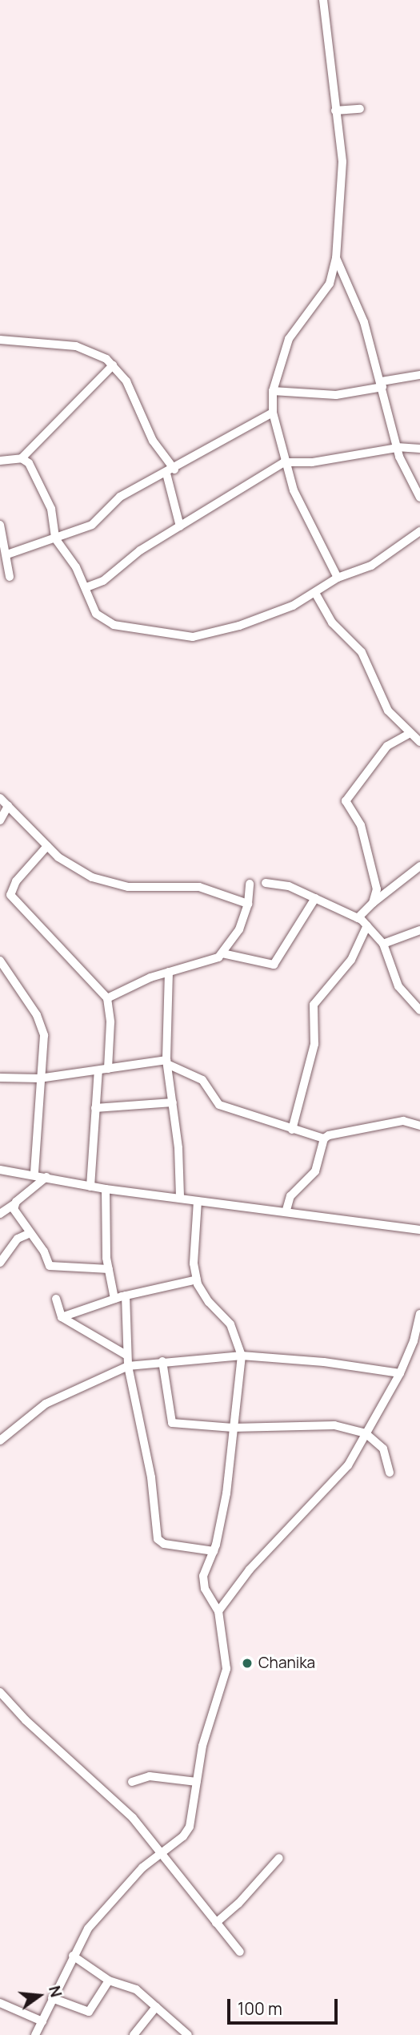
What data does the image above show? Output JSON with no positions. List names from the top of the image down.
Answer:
{
  "places": ["Chanika"],
  "scale_bar": "100 m",
  "north": "right"
}
